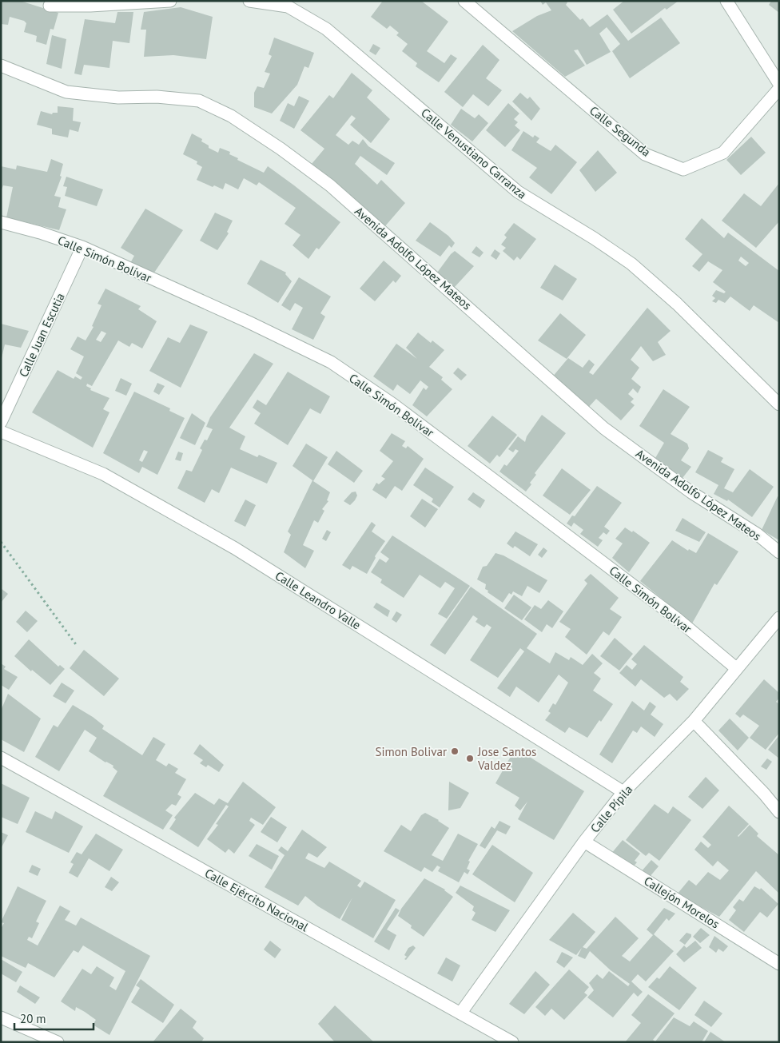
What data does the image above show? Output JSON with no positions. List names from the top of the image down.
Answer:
{
  "streets": {
    "street": [
      "Calle Segunda",
      "Calle Venustiano Carranza",
      "Avenida Adolfo López Mateos",
      "Calle Simón Bolívar",
      "Calle Juan Escutia",
      "Calle Leandro Valle",
      "Calle Pípila",
      "Calle Ejército Nacional",
      "Callejón Morelos"
    ]
  },
  "crossings": [
    ["Calle Simón Bolívar", "Calle Juan Escutia"],
    ["Calle Simón Bolívar", "Calle Pípila"],
    ["Calle Leandro Valle", "Calle Pípila"],
    ["Calle Pípila", "Calle Ejército Nacional"],
    ["Calle Pípila", "Callejón Morelos"]
  ],
  "places": ["Simon Bolivar", "Jose Santos Valdez"],
  "scale_bar": "20 m"
}
